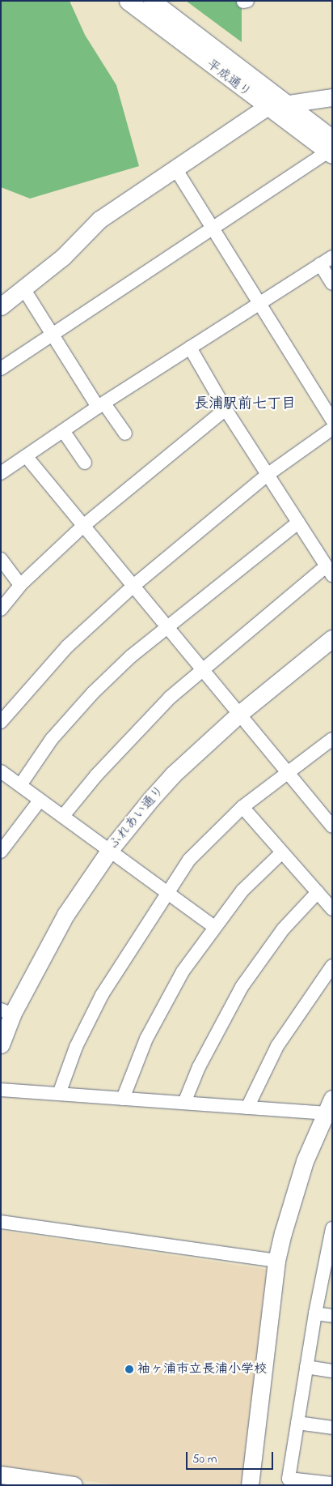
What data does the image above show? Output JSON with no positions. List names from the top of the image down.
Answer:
{
  "streets": {
    "street": ["平成通り", "ふれあい通り"]
  },
  "districts": ["長浦駅前七丁目"],
  "places": ["袖ヶ浦市立長浦小学校"],
  "scale_bar": "50 m"
}
